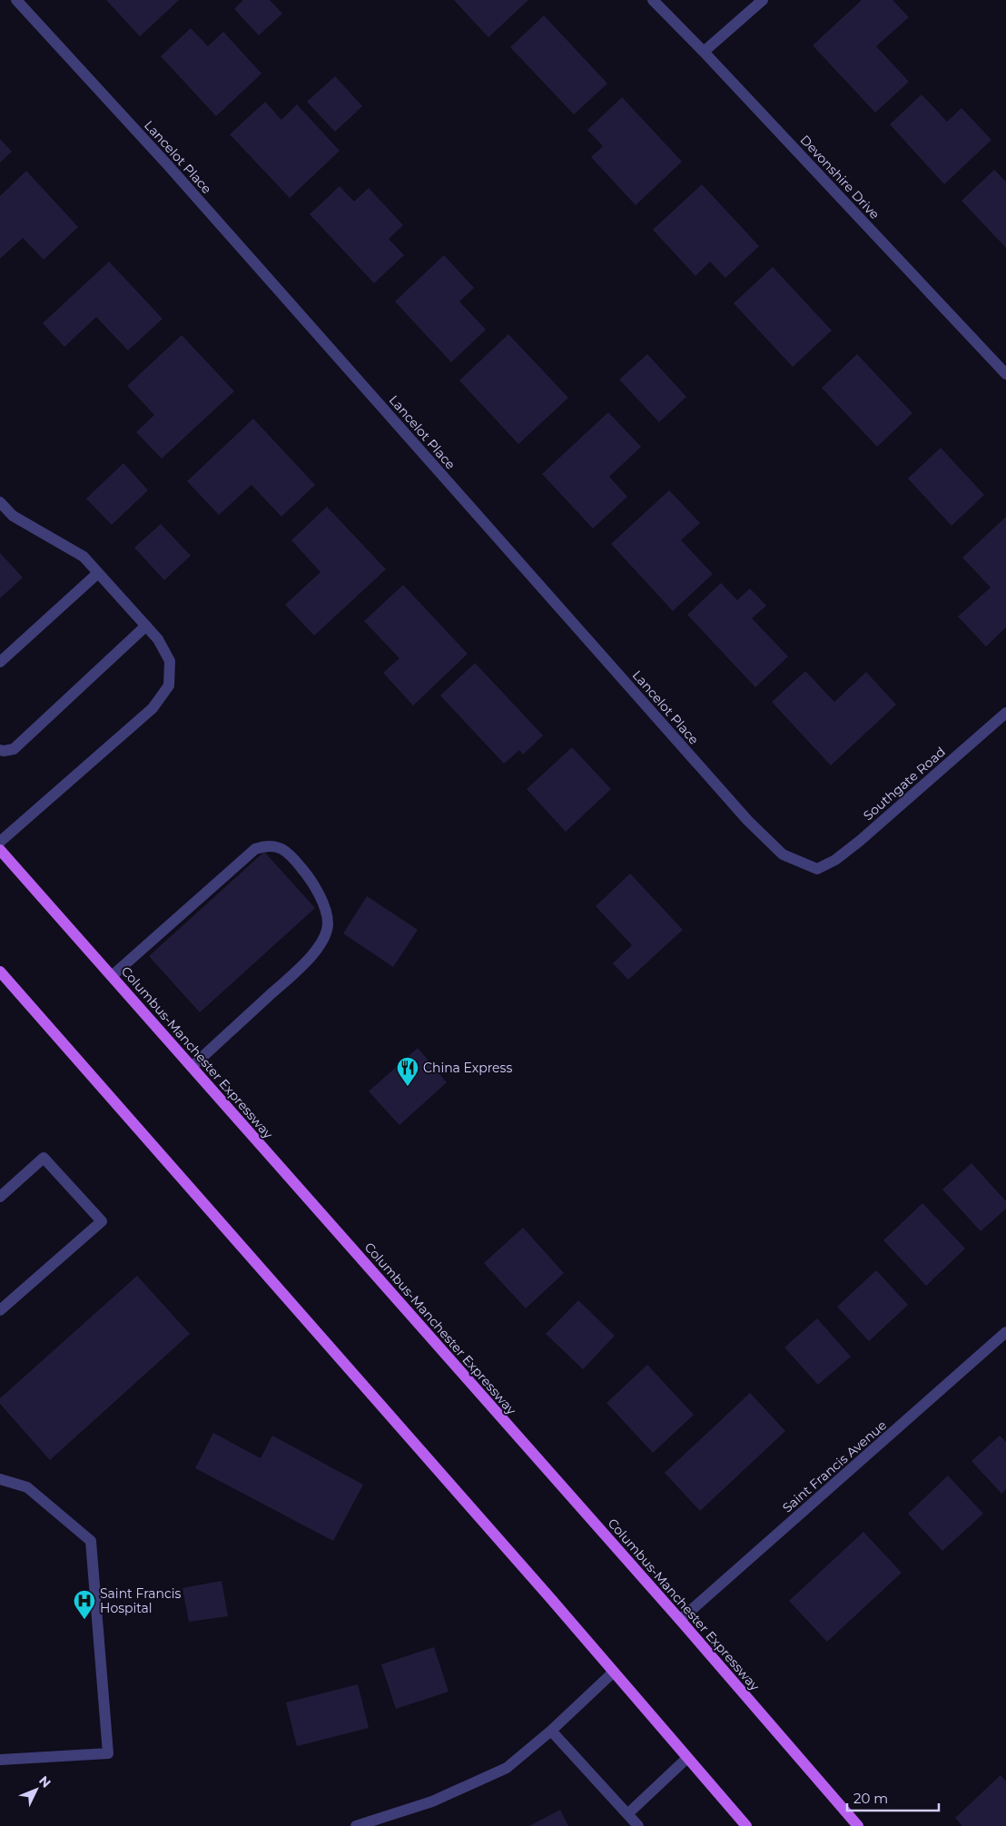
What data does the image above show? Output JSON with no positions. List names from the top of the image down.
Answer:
{
  "streets": {
    "main road": ["Columbus-Manchester Expressway"],
    "street": [
      "Lancelot Place",
      "Devonshire Drive",
      "Southgate Road",
      "Saint Francis Avenue"
    ]
  },
  "crossings": [
    ["Lancelot Place", "Southgate Road"],
    ["Columbus-Manchester Expressway", "Saint Francis Avenue"]
  ],
  "places": {
    "restaurant": ["China Express"],
    "hospital": ["Saint Francis Hospital"]
  },
  "scale_bar": "20 m",
  "north": "top right"
}
